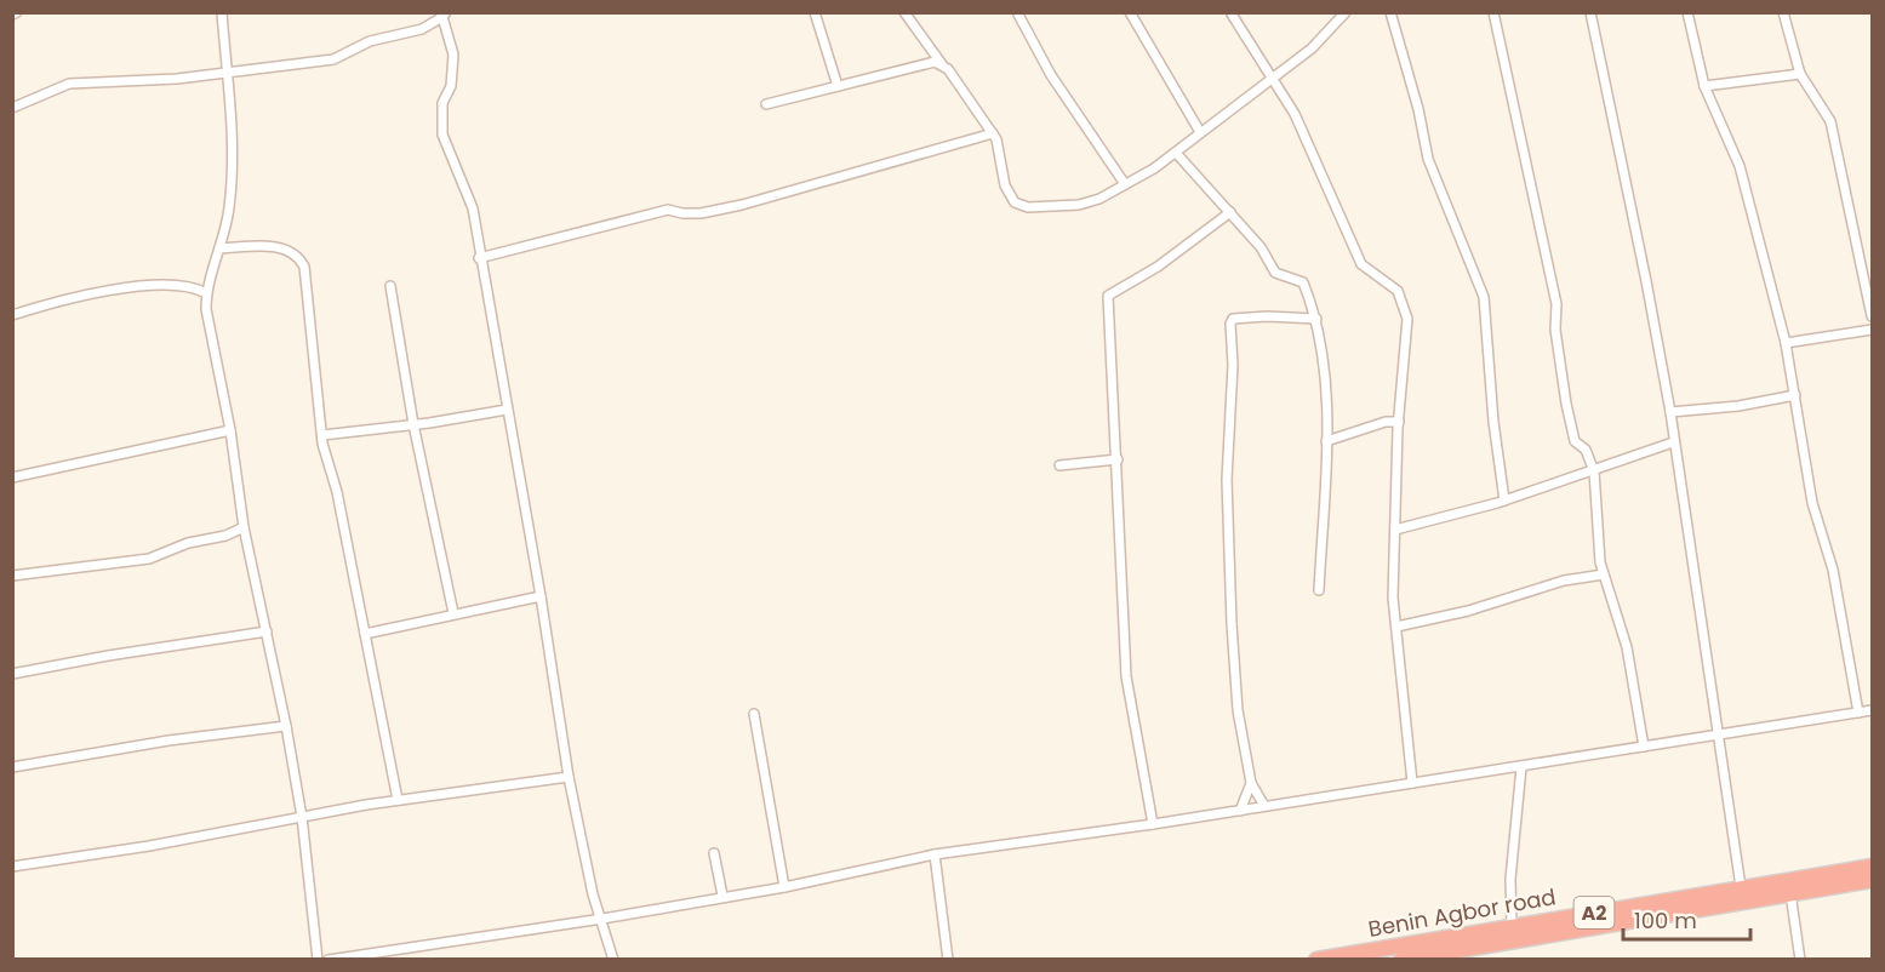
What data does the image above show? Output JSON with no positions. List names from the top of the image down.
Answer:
{
  "streets": {
    "highway": ["Benin Agbor road", "A2"]
  },
  "scale_bar": "100 m"
}
